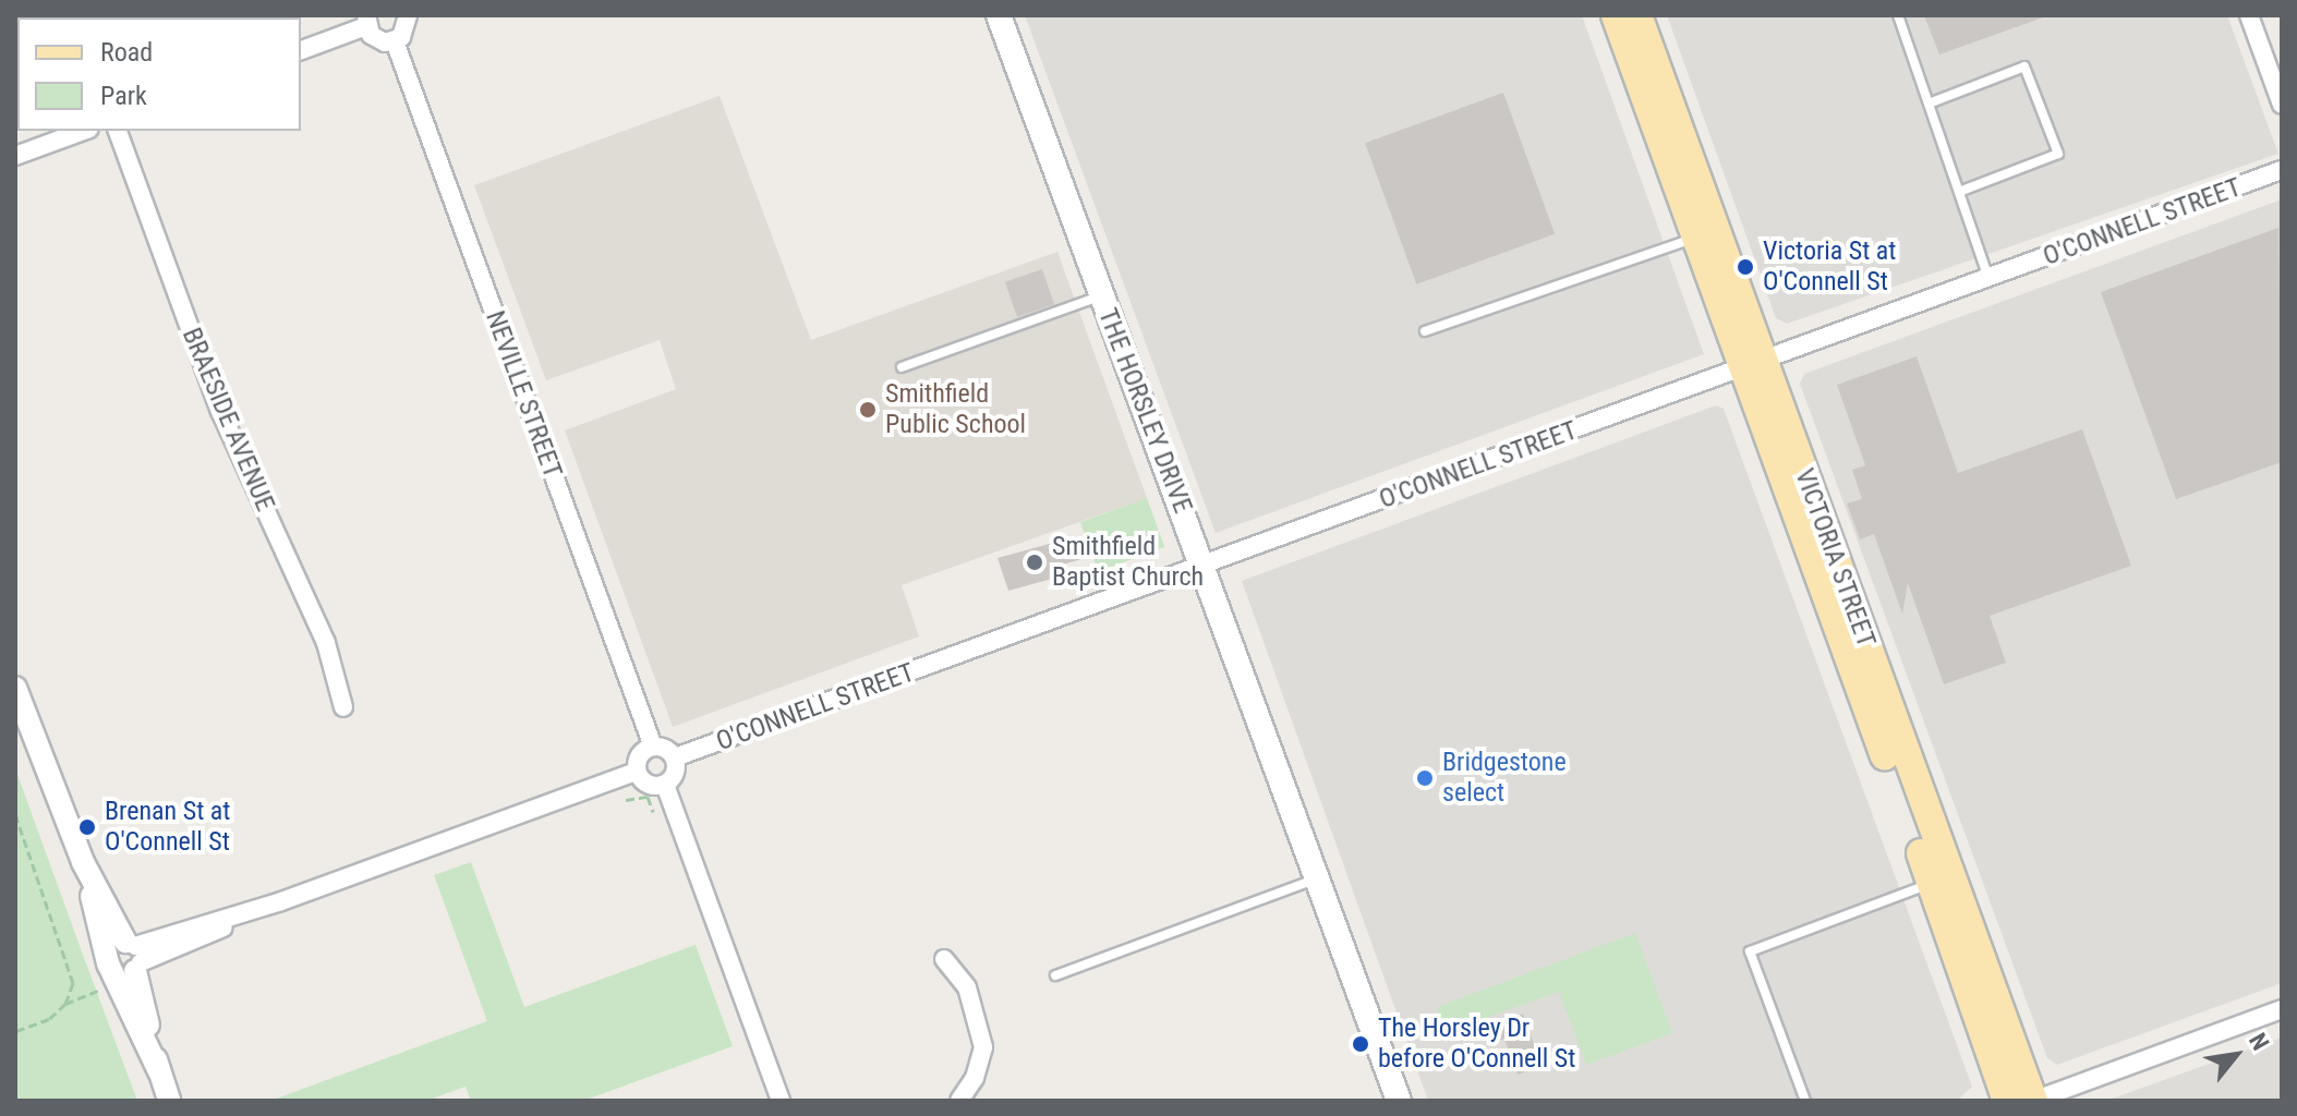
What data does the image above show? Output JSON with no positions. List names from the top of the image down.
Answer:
{
  "streets": {
    "main road": ["THE HORSLEY DRIVE", "VICTORIA STREET"],
    "street": ["O'CONNELL STREET", "NEVILLE STREET", "BRAESIDE AVENUE"]
  },
  "crossings": [
    ["O'CONNELL STREET", "NEVILLE STREET"],
    ["O'CONNELL STREET", "THE HORSLEY DRIVE"],
    ["O'CONNELL STREET", "VICTORIA STREET"]
  ],
  "places": [
    "Victoria St at O'Connell St",
    "Smithfield Public School",
    "Smithfield Baptist Church",
    "Bridgestone select",
    "Brenan St at O'Connell St",
    "The Horsley Dr before O'Connell St"
  ],
  "legend": ["Road", "Park"],
  "north": "top right"
}
